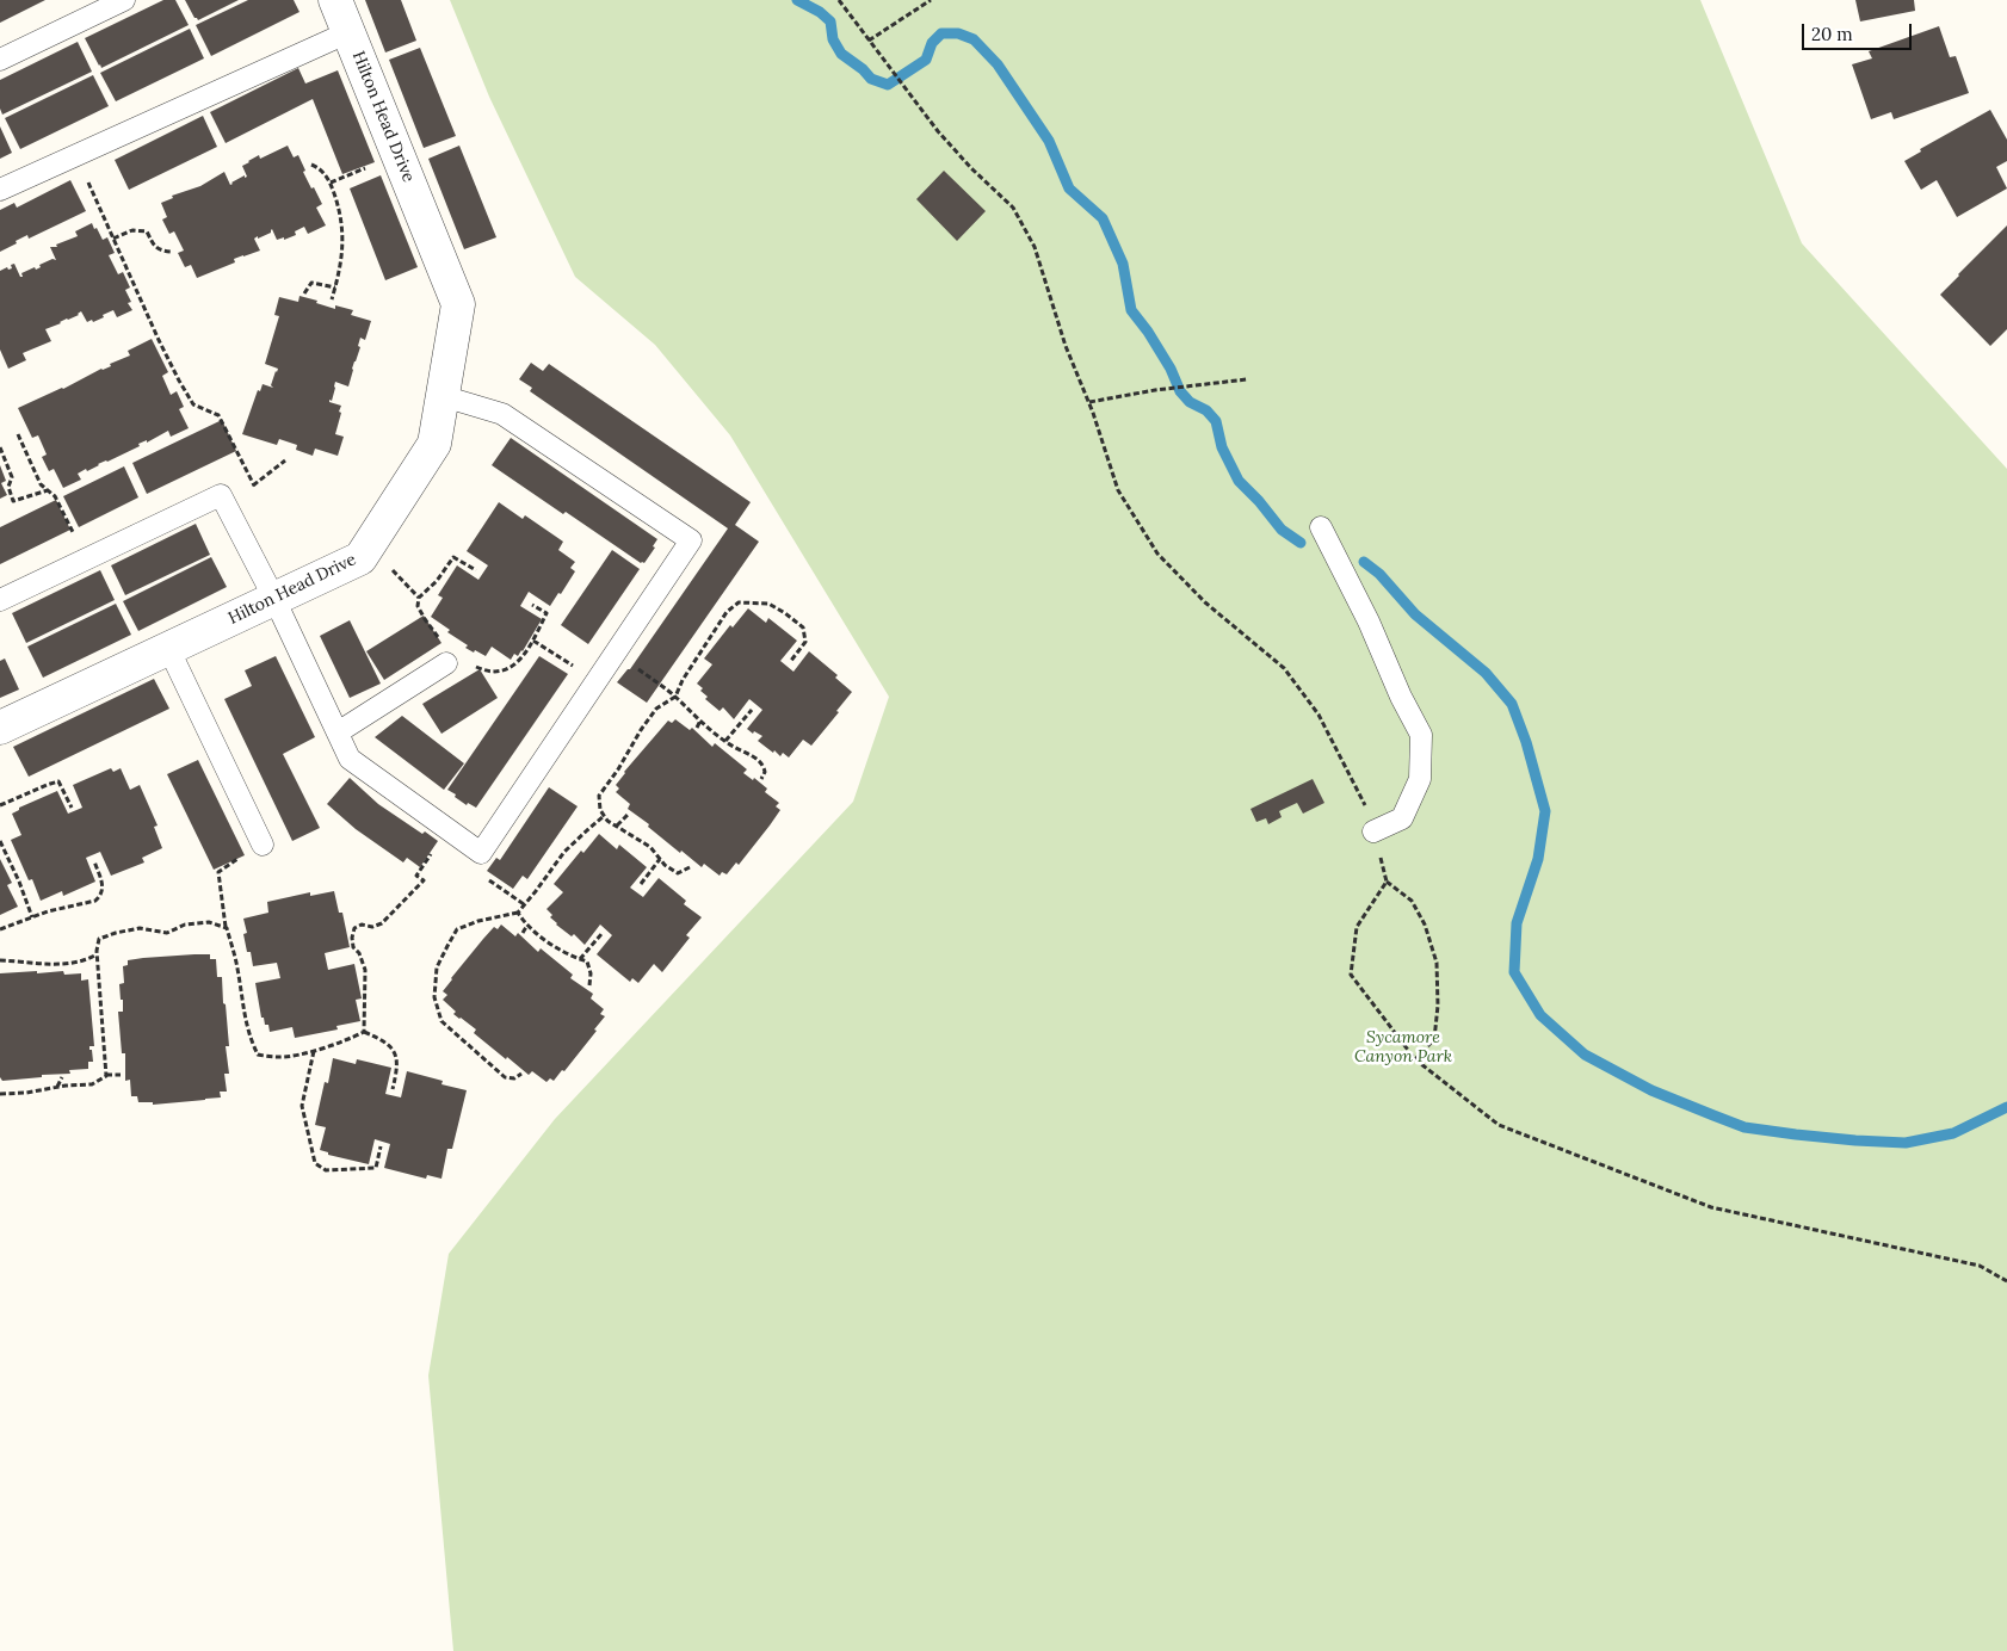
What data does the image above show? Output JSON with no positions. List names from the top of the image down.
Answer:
{
  "streets": {
    "street": ["Hilton Head Drive"]
  },
  "parks": ["Sycamore Canyon Park"],
  "scale_bar": "20 m"
}
